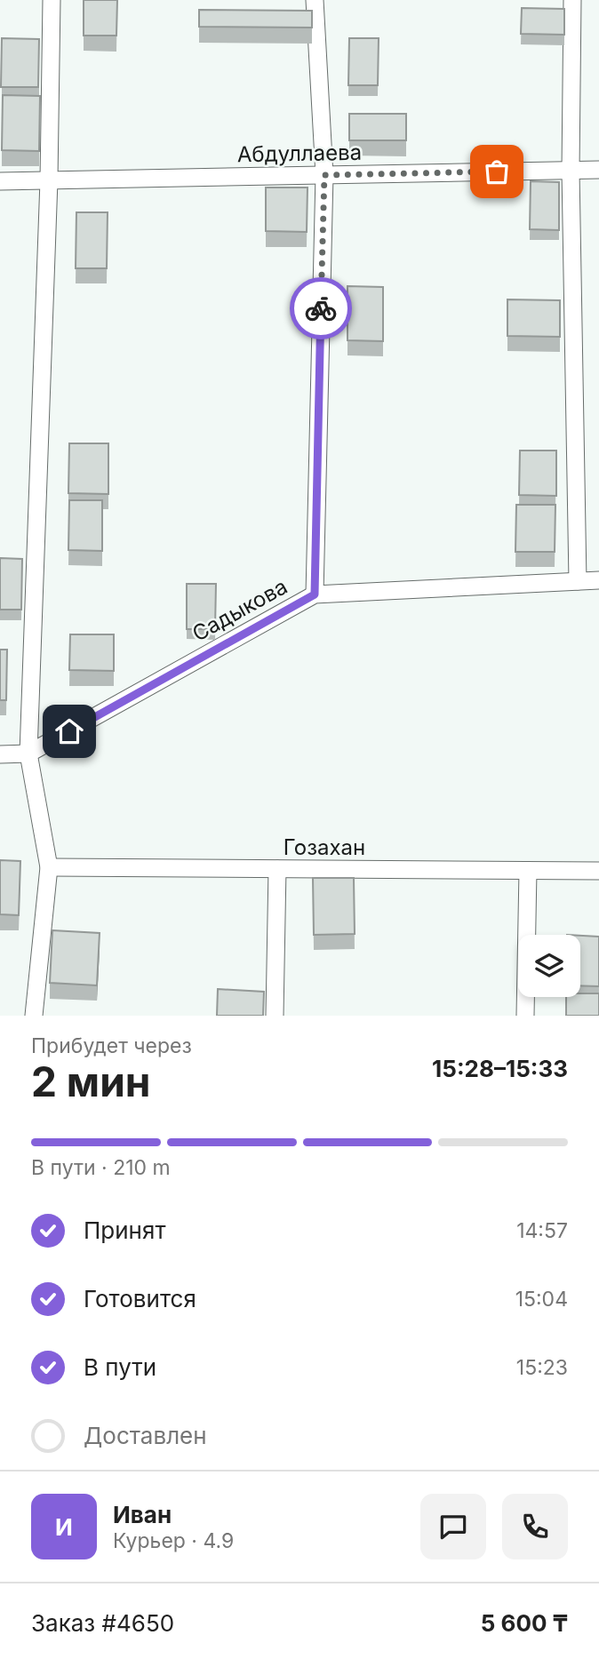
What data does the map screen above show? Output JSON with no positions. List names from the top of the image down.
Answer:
{
  "streets": {
    "street": ["Абдуллаева", "Садыкова", "Гозахан"]
  },
  "page": {
    "heading": ["2 мин", "Прибудет через", "15:28–15:33"],
    "panel": [
      "Иван",
      "Курьер · 4.9",
      "Заказ #4650",
      "5 600 ₸"
    ],
    "bar": "В пути · 210 m",
    "list": [
      ["Принят", "14:57"],
      ["Готовится", "15:04"],
      ["В пути", "15:23"],
      "Доставлен"
    ],
    "round": "И"
  }
}
